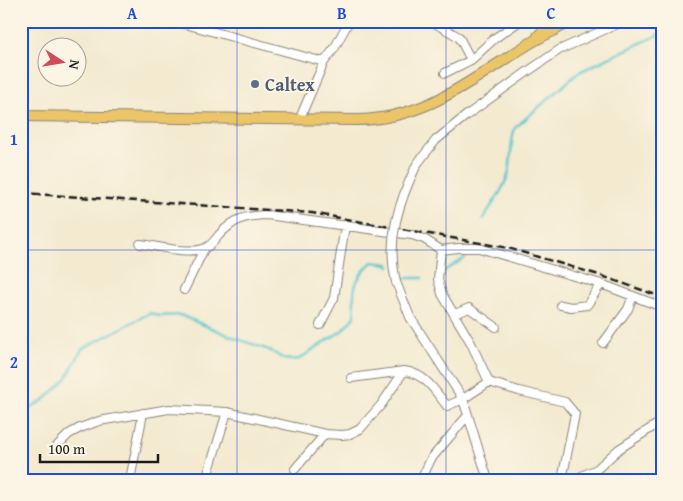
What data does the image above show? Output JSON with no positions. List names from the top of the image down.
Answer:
{
  "places": ["Caltex"],
  "scale_bar": "100 m",
  "north": "right",
  "grid": {
    "columns": ["A", "B", "C"],
    "rows": ["1", "2"]
  }
}
